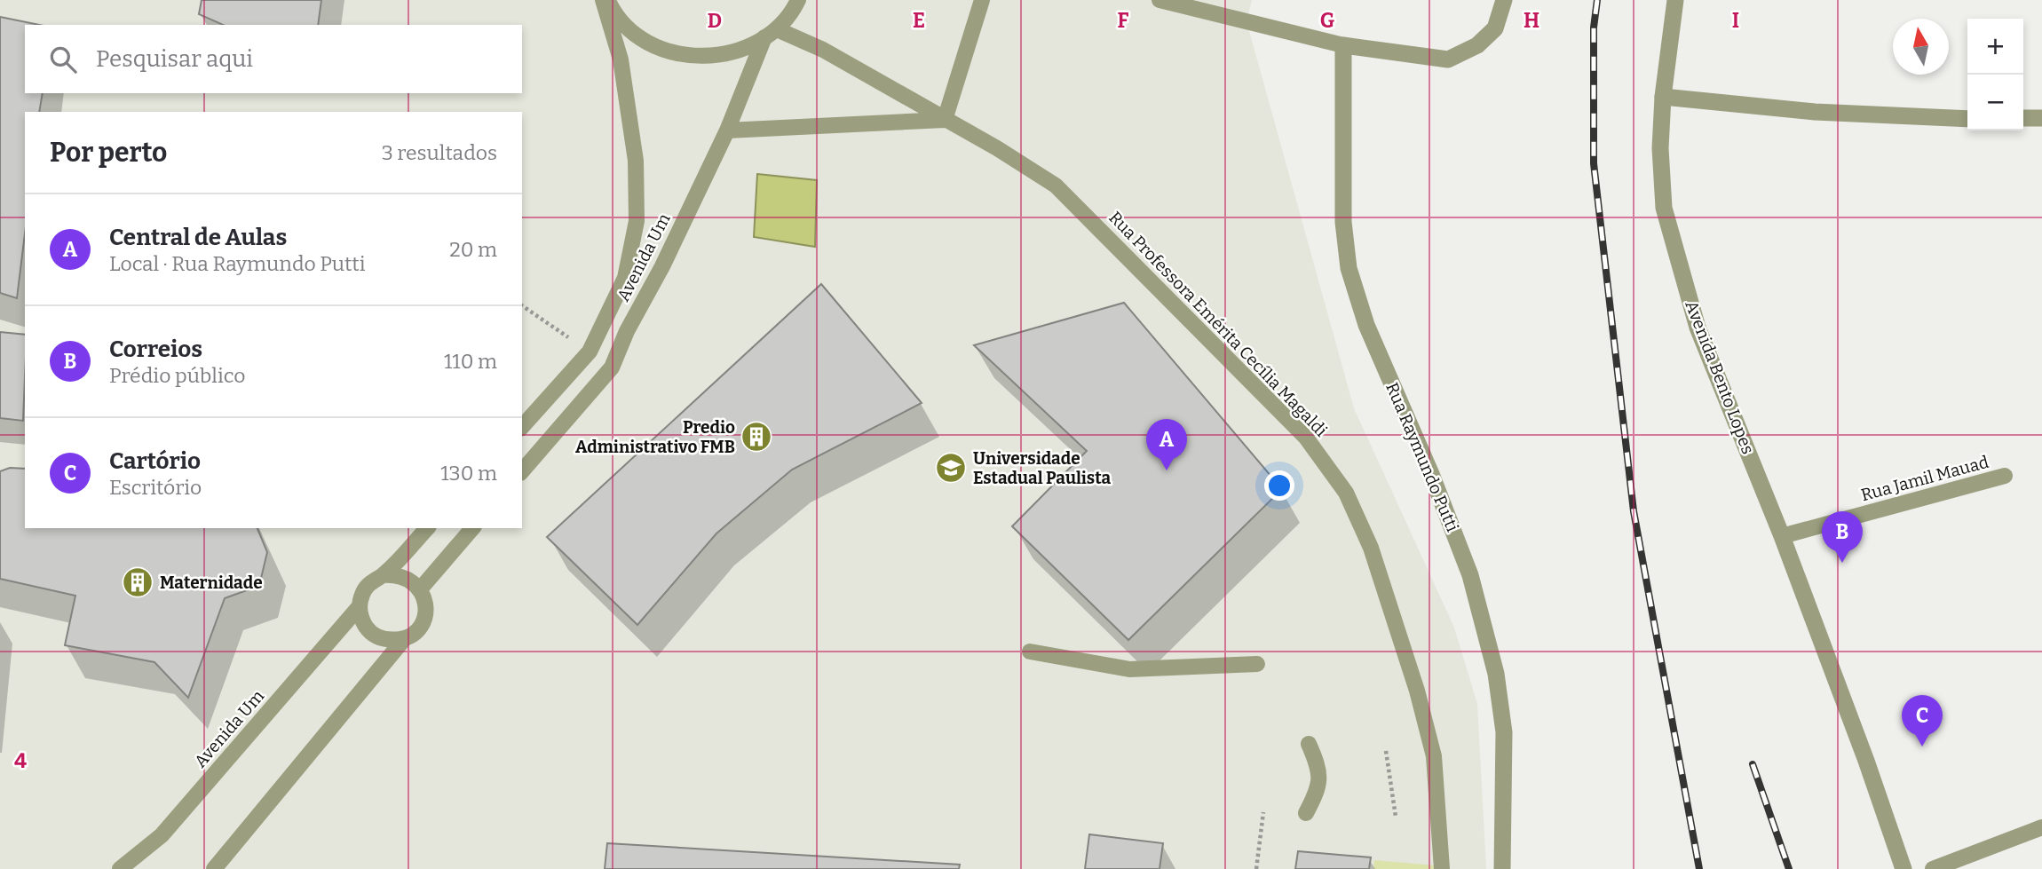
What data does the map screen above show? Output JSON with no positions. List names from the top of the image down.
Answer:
{
  "streets": {
    "street": ["Avenida Bento Lopes", "Rua Raymundo Putti"],
    "lane": ["Avenida Um", "Rua Professora Emérita Cecília Magaldi", "Rua Jamil Mauad"]
  },
  "crossings": [
    ["Avenida Um", "Rua Professora Emérita Cecília Magaldi"],
    ["Avenida Bento Lopes", "Rua Jamil Mauad"]
  ],
  "places": {
    "building": ["Predio Administrativo FMB", "Maternidade"],
    "school or university": ["Universidade Estadual Paulista"]
  },
  "north": "top",
  "page": {
    "map_buttons": ["+", "−"],
    "search": "Pesquisar aqui",
    "heading": ["Por perto", "3 resultados"],
    "list": [
      {
        "mark": "A",
        "name": "Central de Aulas",
        "note": "Local · Rua Raymundo Putti",
        "value": "20 m"
      },
      {
        "mark": "B",
        "name": "Correios",
        "note": "Prédio público",
        "value": "110 m"
      },
      {
        "mark": "C",
        "name": "Cartório",
        "note": "Escritório",
        "value": "130 m"
      }
    ],
    "pins": ["A", "B", "C"]
  },
  "grid": {
    "columns": [
      "D",
      "E",
      "F",
      "G",
      "H",
      "I"
    ],
    "rows": ["4"]
  }
}
